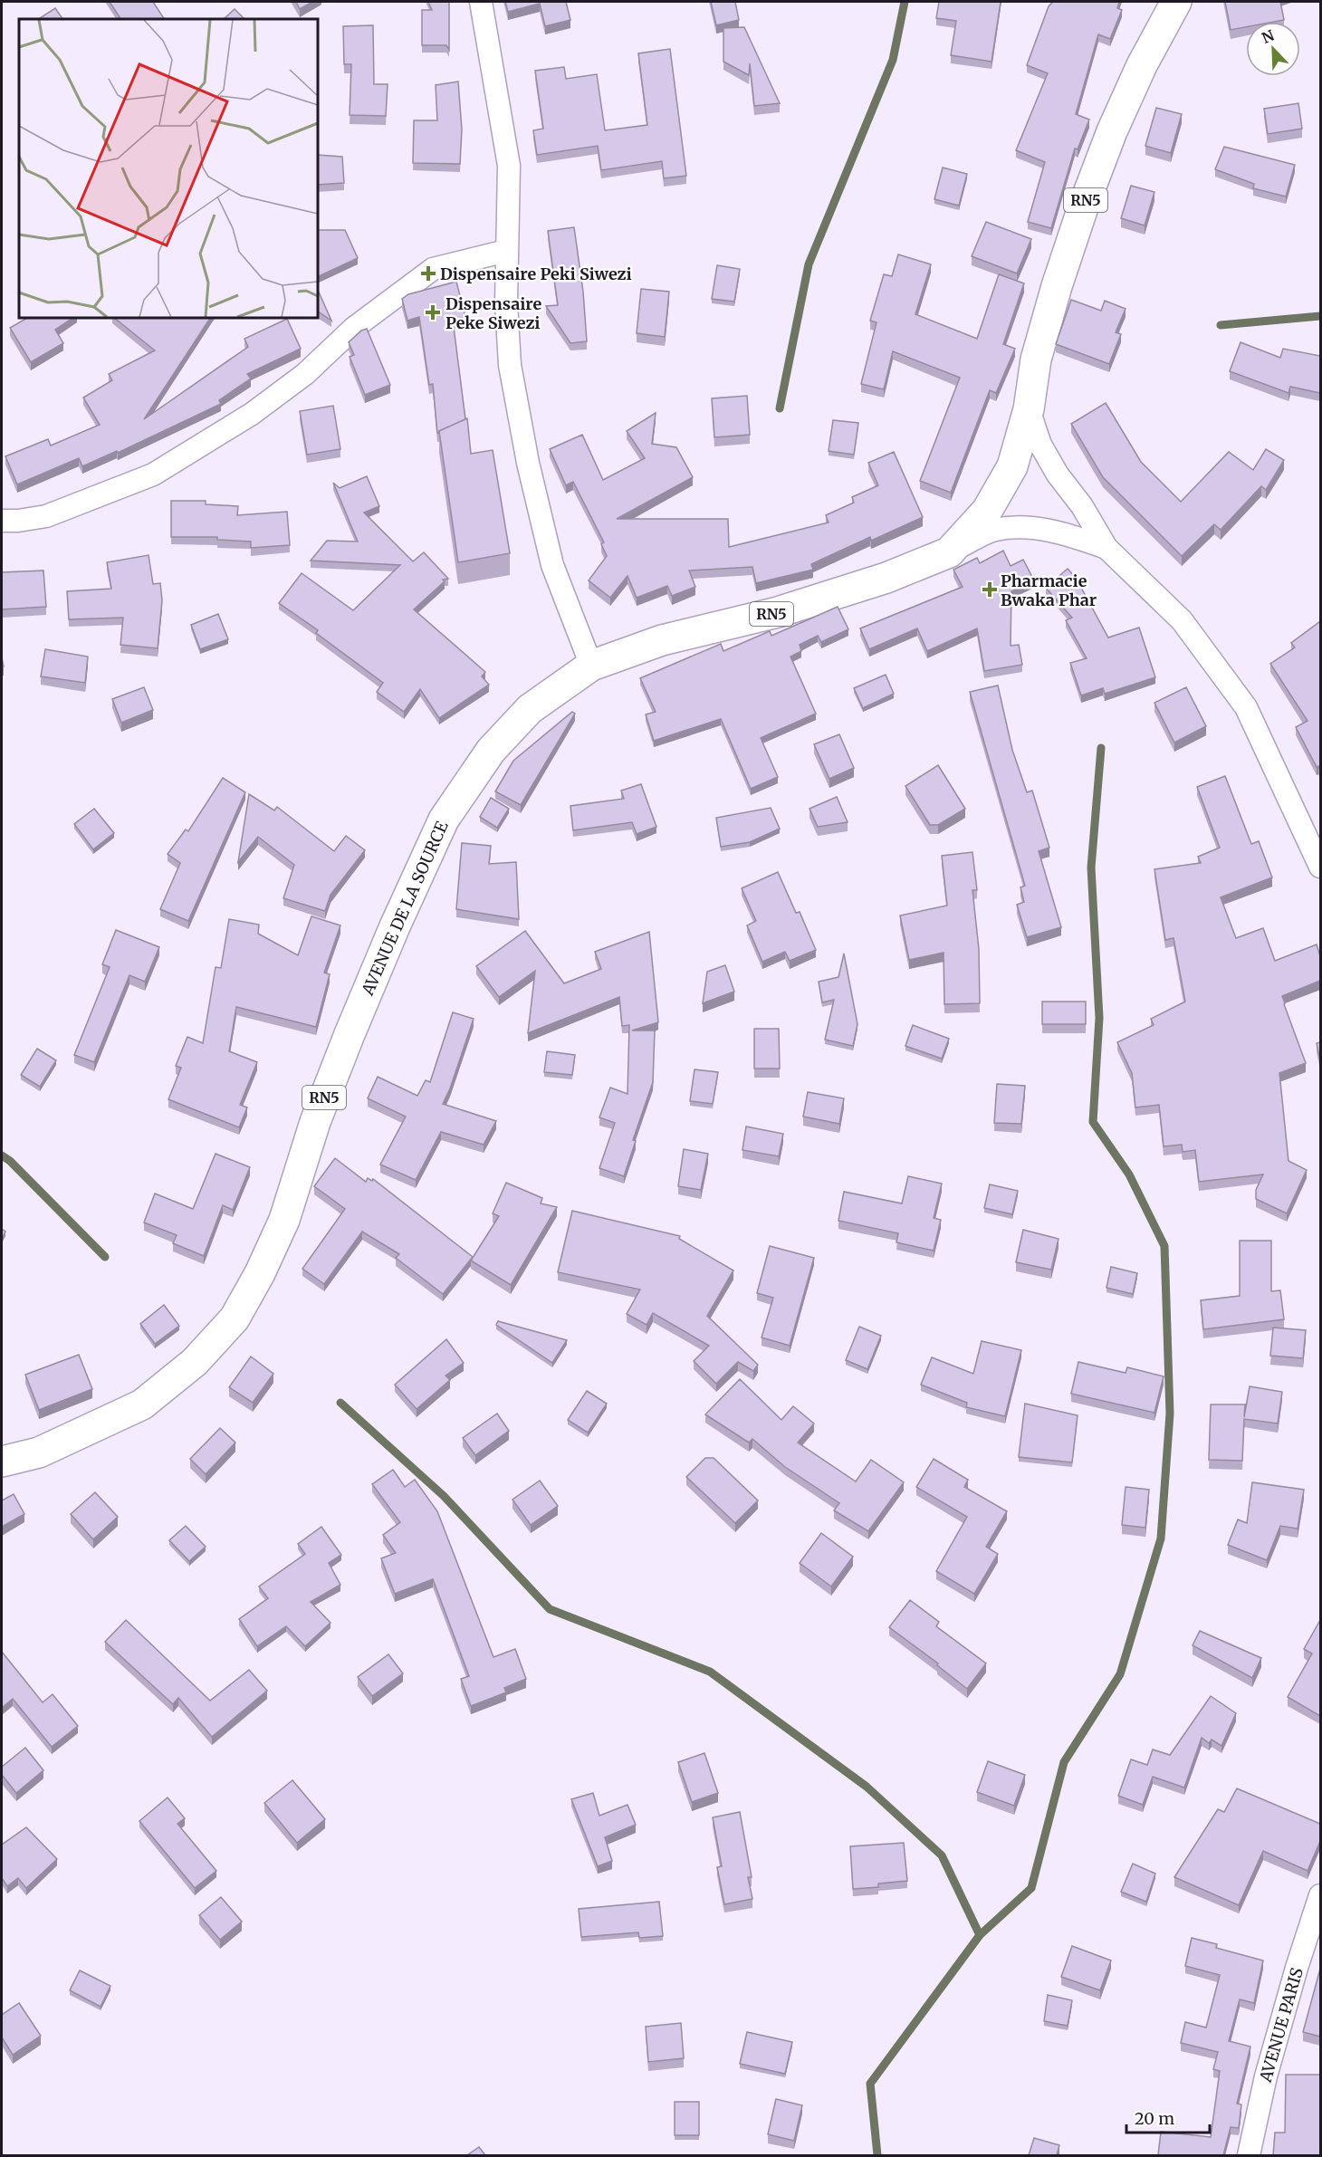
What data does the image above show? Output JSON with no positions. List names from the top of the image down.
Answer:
{
  "streets": {
    "highway": ["RN5", "AVENUE DE LA SOURCE"],
    "street": ["AVENUE PARIS"]
  },
  "crossings": [
    ["RN5", "AVENUE DE LA SOURCE"]
  ],
  "places": {
    "health": ["Dispensaire Peki Siwezi", "Dispensaire Peke Siwezi", "Pharmacie Bwaka Phar"]
  },
  "scale_bar": "20 m",
  "north": "top left"
}
